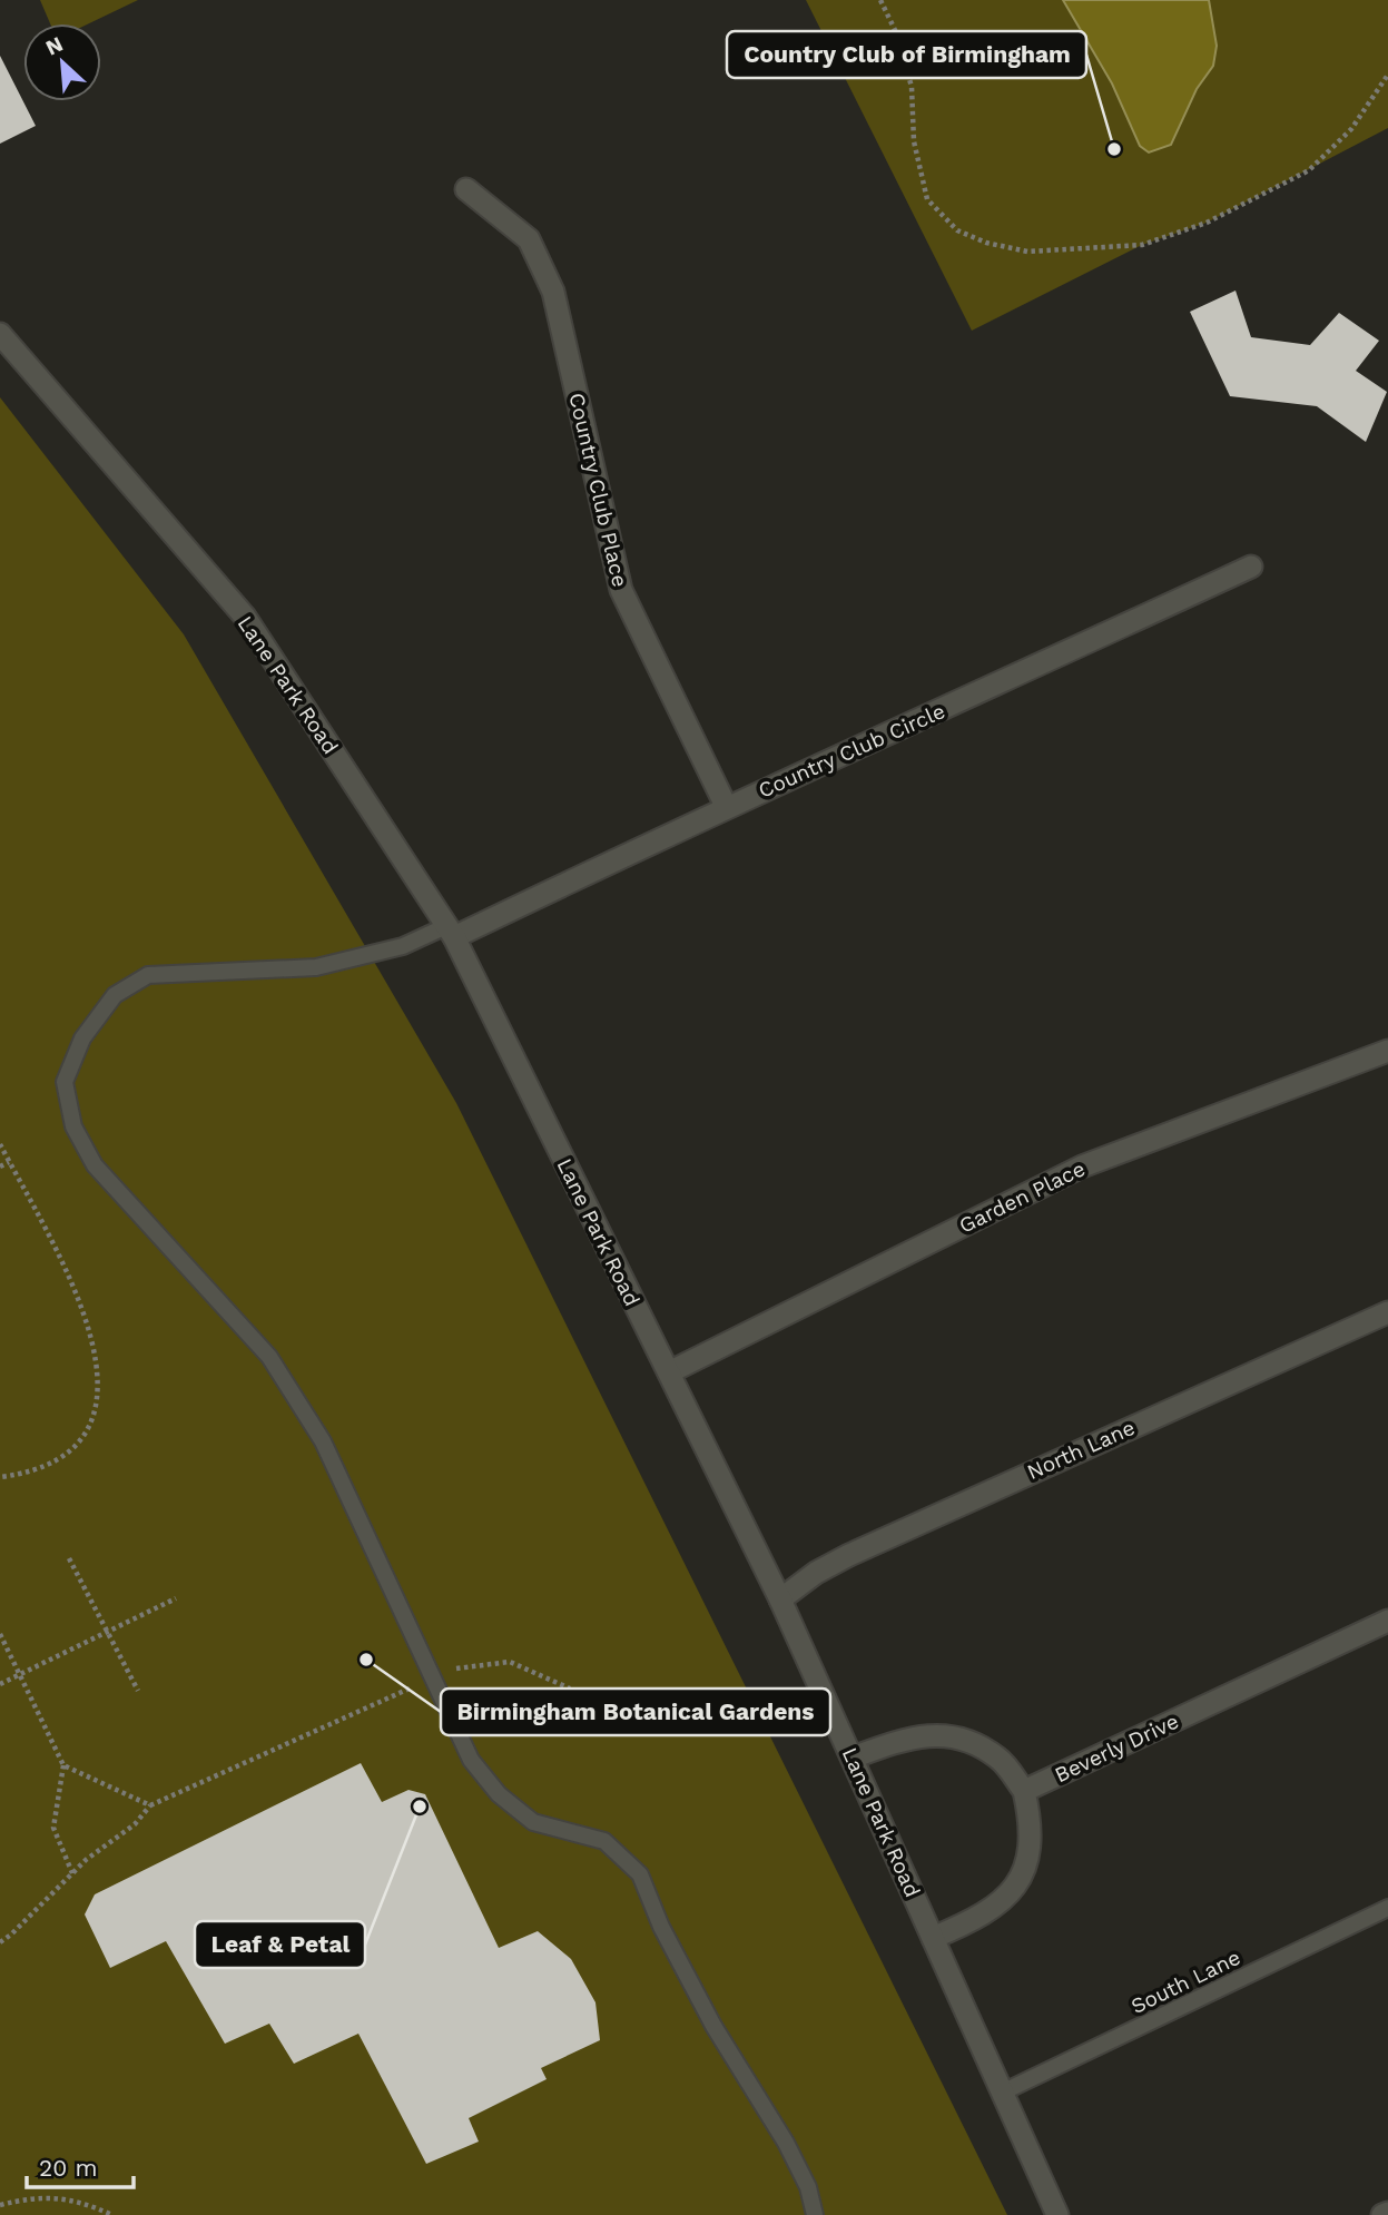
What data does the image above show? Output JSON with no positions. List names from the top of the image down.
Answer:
{
  "streets": {
    "street": [
      "Country Club Place",
      "Lane Park Road",
      "Country Club Circle",
      "Garden Place",
      "North Lane",
      "Beverly Drive"
    ],
    "lane": ["South Lane"]
  },
  "crossings": [
    ["Country Club Place", "Country Club Circle"],
    ["Lane Park Road", "Country Club Circle"],
    ["Lane Park Road", "Garden Place"],
    ["Lane Park Road", "North Lane"],
    ["Lane Park Road", "South Lane"]
  ],
  "places": ["Country Club of Birmingham", "Birmingham Botanical Gardens", "Leaf & Petal"],
  "scale_bar": "20 m",
  "north": "top left"
}
